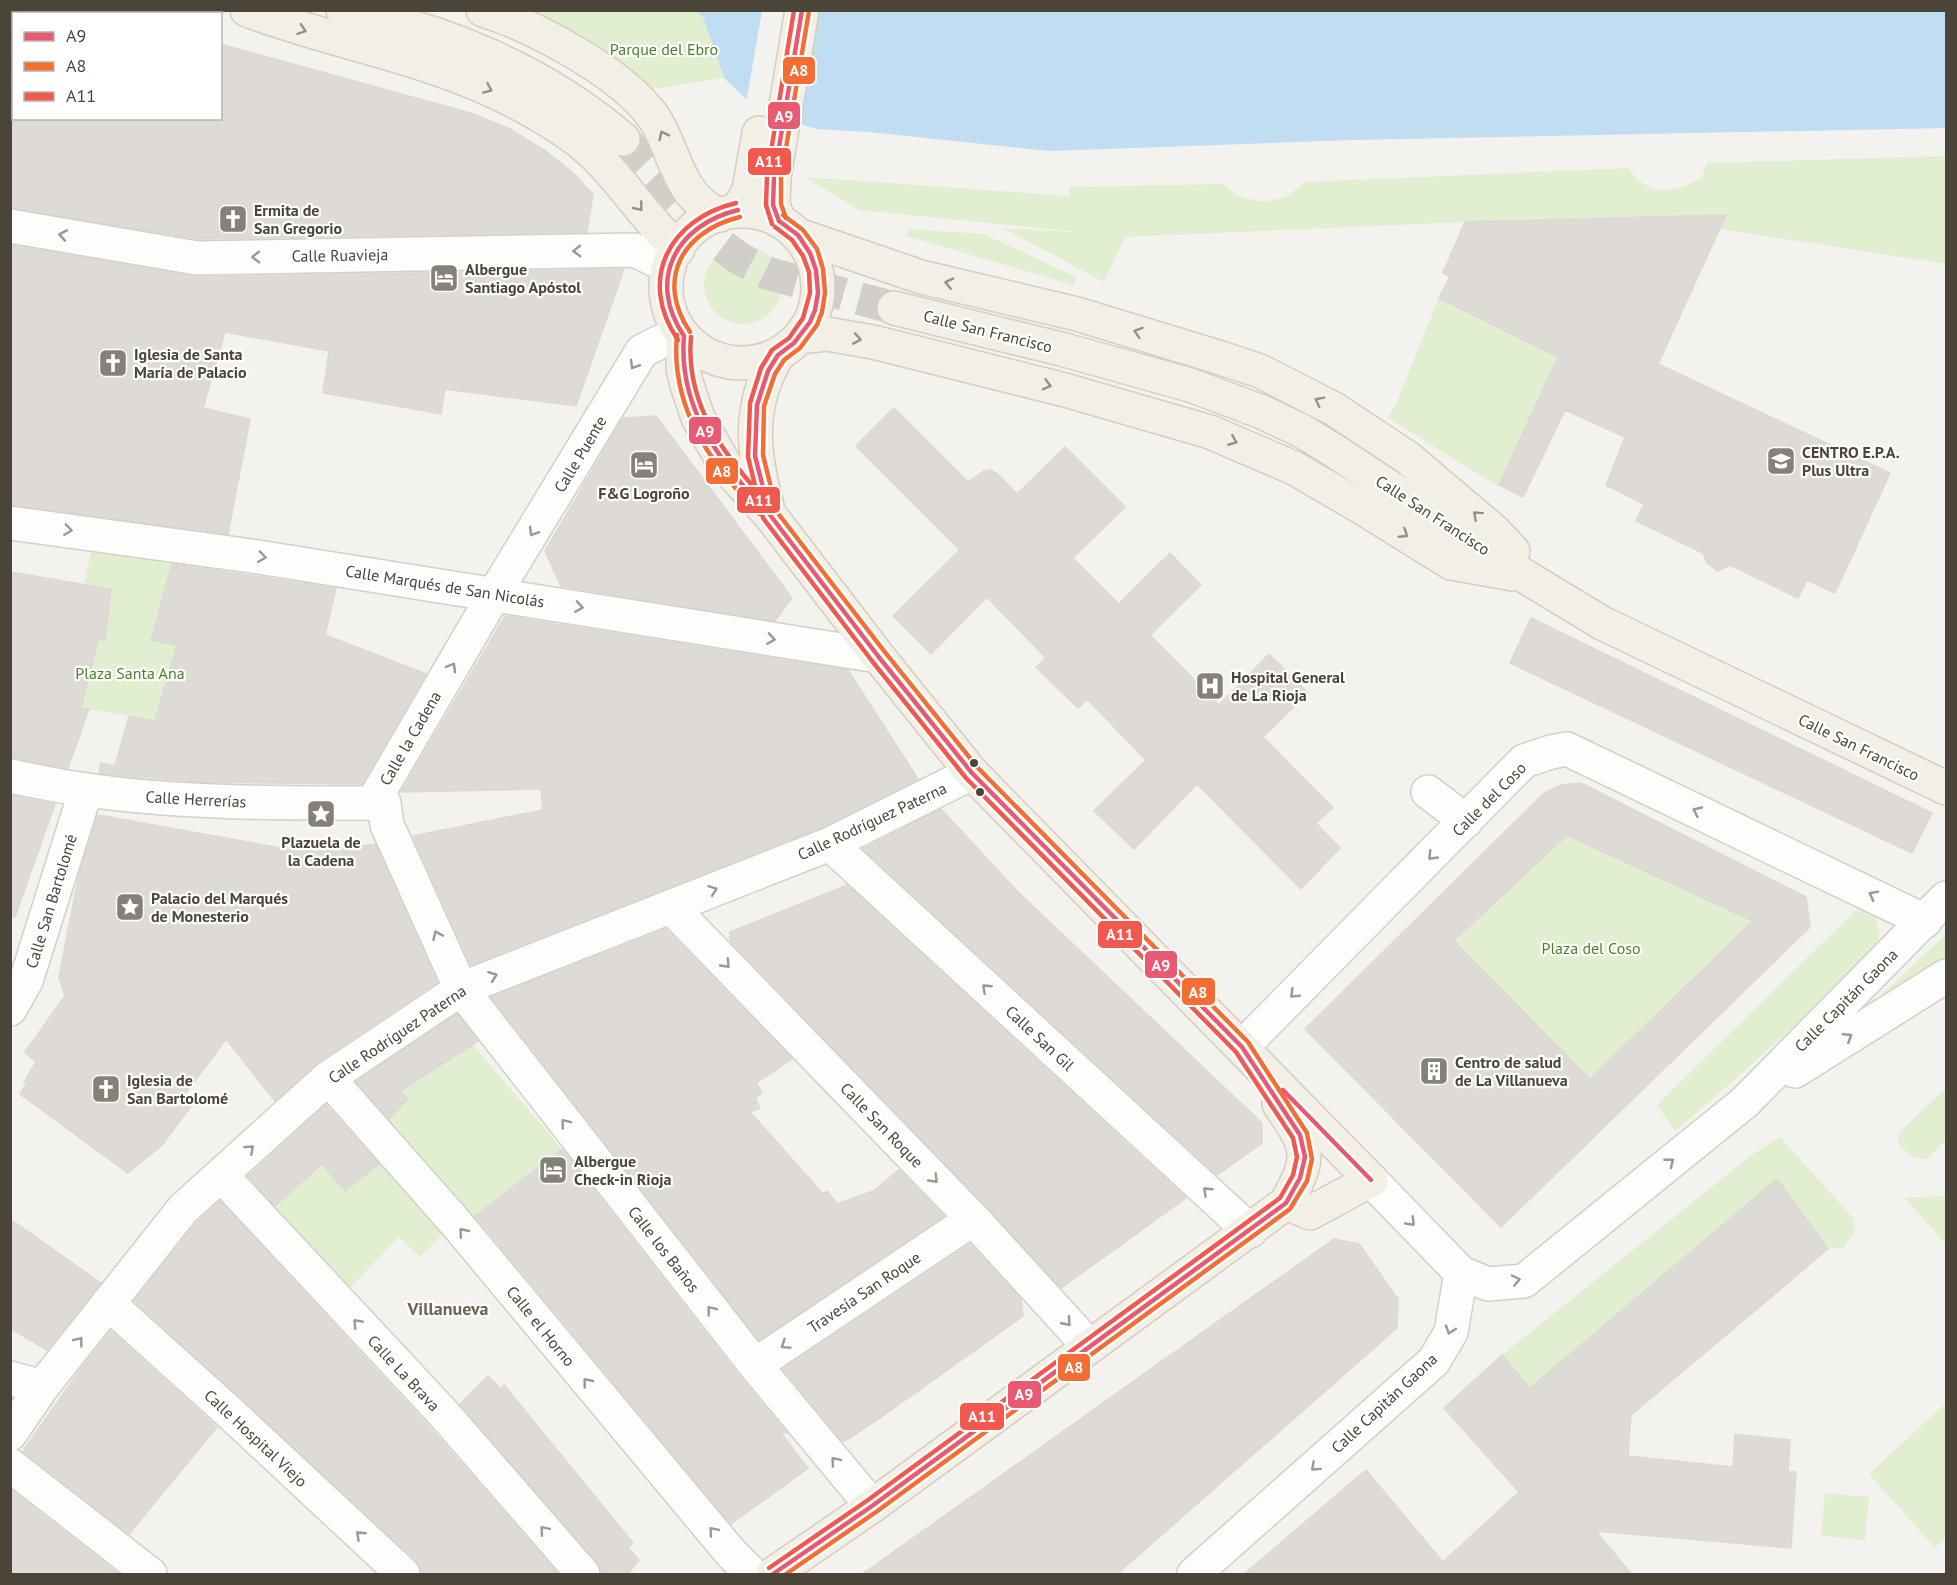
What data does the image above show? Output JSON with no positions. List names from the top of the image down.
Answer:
{
  "streets": {
    "main road": ["Calle San Francisco"],
    "street": [
      "Calle Ruavieja",
      "Calle Puente",
      "Calle Marqués de San Nicolás",
      "Calle la Cadena",
      "Calle Herrerías",
      "Calle del Coso",
      "Calle Rodríguez Paterna",
      "Calle San Bartolomé",
      "Calle Capitán Gaona",
      "Calle San Gil",
      "Calle San Roque",
      "Calle los Baños",
      "Travesía San Roque",
      "Calle el Horno",
      "Calle La Brava",
      "Calle Hospital Viejo"
    ]
  },
  "crossings": [
    ["Calle Ruavieja", "Calle Puente"],
    ["Calle Puente", "Calle Marqués de San Nicolás"],
    ["Calle Puente", "Calle la Cadena"],
    ["Calle Marqués de San Nicolás", "Calle la Cadena"],
    ["Calle la Cadena", "Calle Herrerías"],
    ["Calle la Cadena", "Calle Rodríguez Paterna"],
    ["Calle la Cadena", "Calle los Baños"],
    ["Calle Herrerías", "Calle San Bartolomé"],
    ["Calle del Coso", "Calle Capitán Gaona"],
    ["Calle Rodríguez Paterna", "Calle San Gil"],
    ["Calle Rodríguez Paterna", "Calle San Roque"],
    ["Calle Rodríguez Paterna", "Calle los Baños"],
    ["Calle Rodríguez Paterna", "Calle el Horno"],
    ["Calle Rodríguez Paterna", "Calle La Brava"],
    ["Calle Rodríguez Paterna", "Calle Hospital Viejo"],
    ["Calle San Roque", "Travesía San Roque"],
    ["Calle los Baños", "Travesía San Roque"]
  ],
  "one_way": [
    "Calle Ruavieja",
    "Calle Puente",
    "Calle Marqués de San Nicolás",
    "Calle la Cadena",
    "Calle del Coso",
    "Calle Rodríguez Paterna",
    "Calle San Gil",
    "Calle San Roque",
    "Calle los Baños",
    "Travesía San Roque",
    "Calle el Horno",
    "Calle La Brava"
  ],
  "districts": ["Villanueva"],
  "parks": ["Parque del Ebro", "Plaza Santa Ana", "Plaza del Coso"],
  "places": {
    "church": ["Ermita de San Gregorio", "Iglesia de Santa María de Palacio", "Iglesia de San Bartolomé"],
    "hotel": ["Albergue Santiago Apóstol", "F&G Logroño", "Albergue Check-in Rioja"],
    "school or university": ["CENTRO E.P.A. Plus Ultra"],
    "hospital": ["Hospital General de La Rioja"],
    "place": ["Plazuela de la Cadena", "Palacio del Marqués de Monesterio"],
    "building": ["Centro de salud de La Villanueva"]
  },
  "lines": ["transit line A9", "transit line A11", "transit line A8"],
  "legend": ["A9", "A8", "A11"]
}
